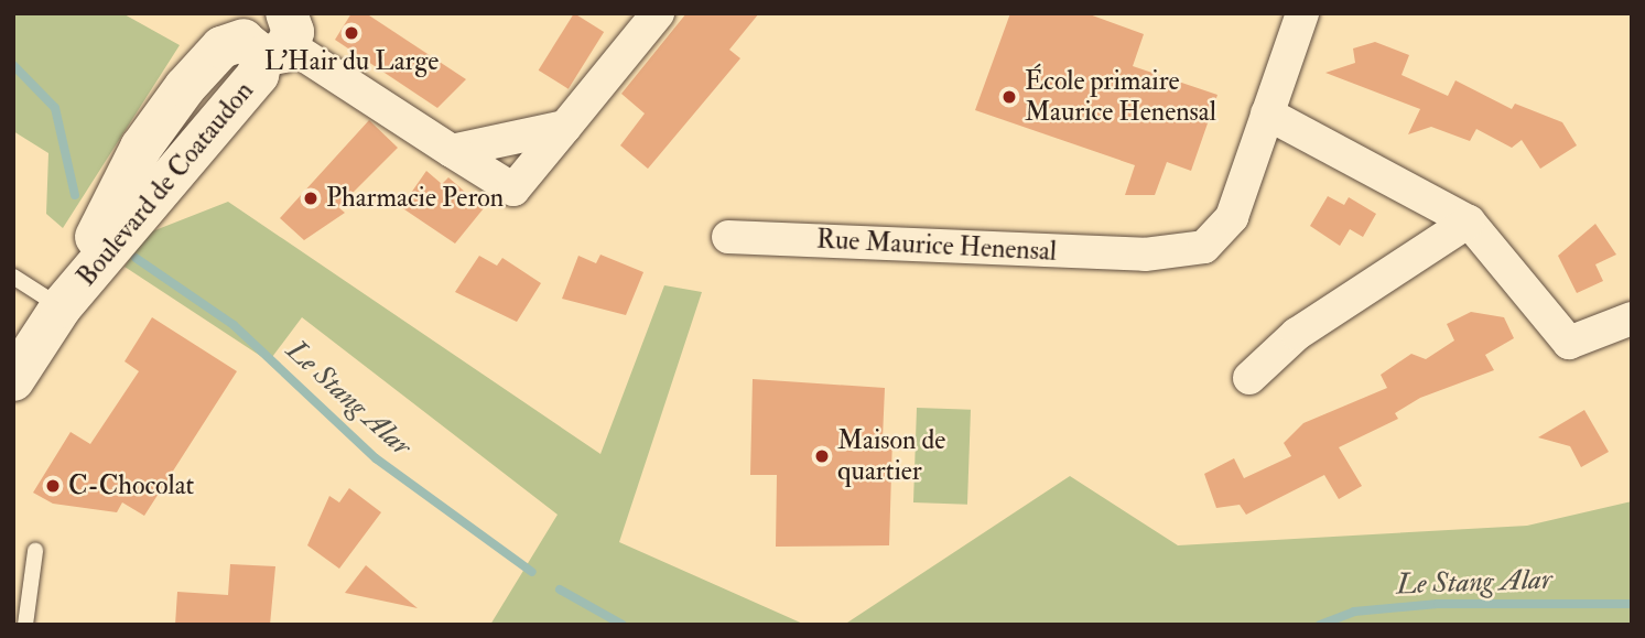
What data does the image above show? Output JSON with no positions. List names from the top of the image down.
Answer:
{
  "streets": {
    "main road": ["Boulevard de Coataudon"],
    "street": ["Rue Maurice Henensal"]
  },
  "water": ["Le Stang Alar"],
  "places": [
    "L'Hair du Large",
    "École primaire Maurice Henensal",
    "Pharmacie Peron",
    "Maison de quartier",
    "C-Chocolat"
  ]
}
